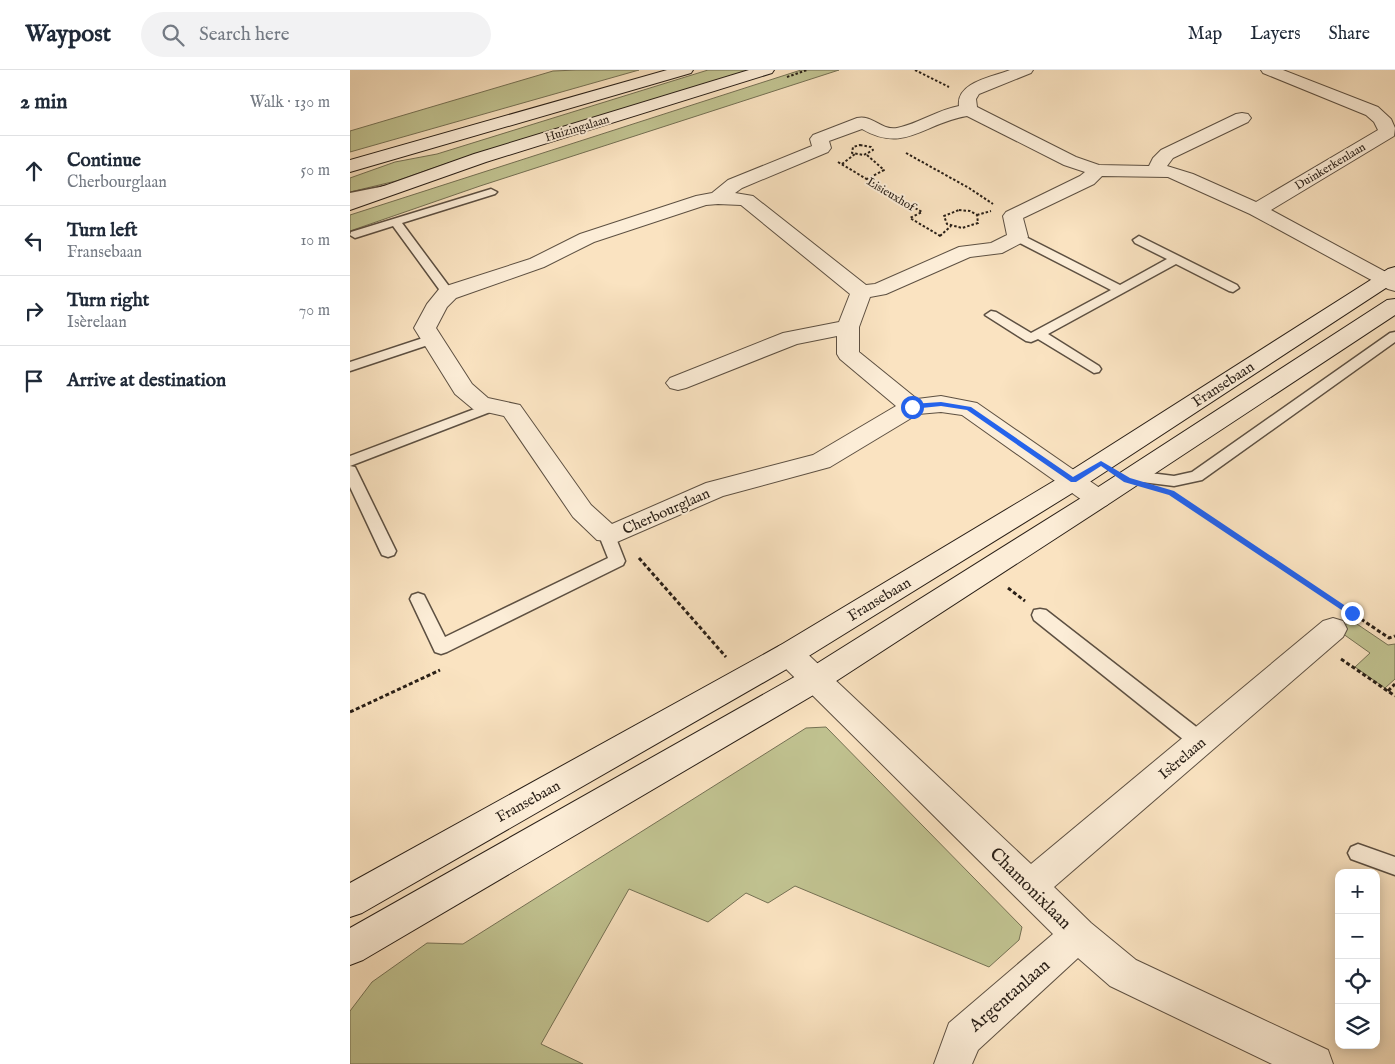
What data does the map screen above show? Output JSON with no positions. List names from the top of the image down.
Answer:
{
  "streets": {
    "street": [
      "Huizingalaan",
      "Duinkerkenlaan",
      "Fransebaan",
      "Cherbourglaan",
      "Isèrelaan",
      "Chamonixlaan",
      "Argentanlaan"
    ],
    "path": ["Lisieuxhof"]
  },
  "crossings": [
    ["Fransebaan", "Cherbourglaan"],
    ["Fransebaan", "Chamonixlaan"],
    ["Isèrelaan", "Chamonixlaan"],
    ["Chamonixlaan", "Argentanlaan"]
  ],
  "page": {
    "header": "Waypost",
    "search": "Search here",
    "nav": ["Map", "Layers", "Share"],
    "heading": ["2 min", "Walk · 130 m"],
    "list": [
      ["Continue", "Cherbourglaan", "50 m"],
      ["Turn left", "Fransebaan", "10 m"],
      ["Turn right", "Isèrelaan", "70 m"],
      "Arrive at destination"
    ],
    "map_buttons": ["+", "−"]
  }
}
